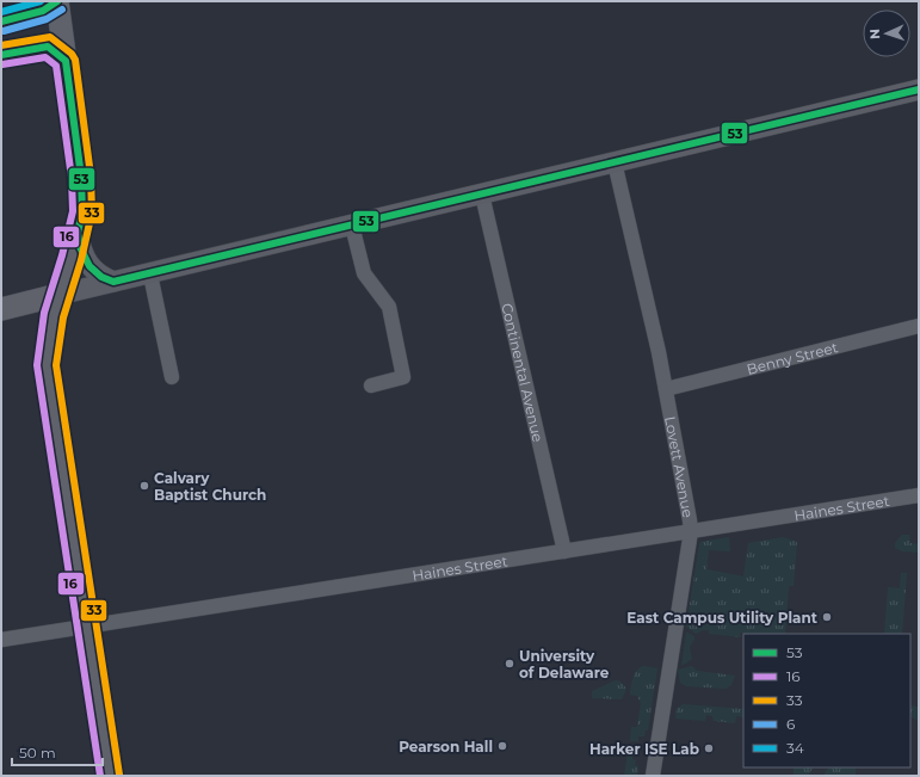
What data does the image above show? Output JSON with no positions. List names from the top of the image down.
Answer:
{
  "streets": {
    "street": [
      "Benny Street",
      "Continental Avenue",
      "Lovett Avenue",
      "Haines Street"
    ]
  },
  "crossings": [
    ["Benny Street", "Lovett Avenue"],
    ["Continental Avenue", "Haines Street"],
    ["Lovett Avenue", "Haines Street"]
  ],
  "places": [
    "Calvary Baptist Church",
    "East Campus Utility Plant",
    "University of Delaware",
    "Pearson Hall",
    "Harker ISE Lab"
  ],
  "lines": [
    "transit line 53",
    "transit line 34",
    "transit line 6",
    "transit line 33",
    "transit line 16"
  ],
  "legend": [
    "53",
    "16",
    "33",
    "6",
    "34"
  ],
  "scale_bar": "50 m",
  "north": "left"
}
